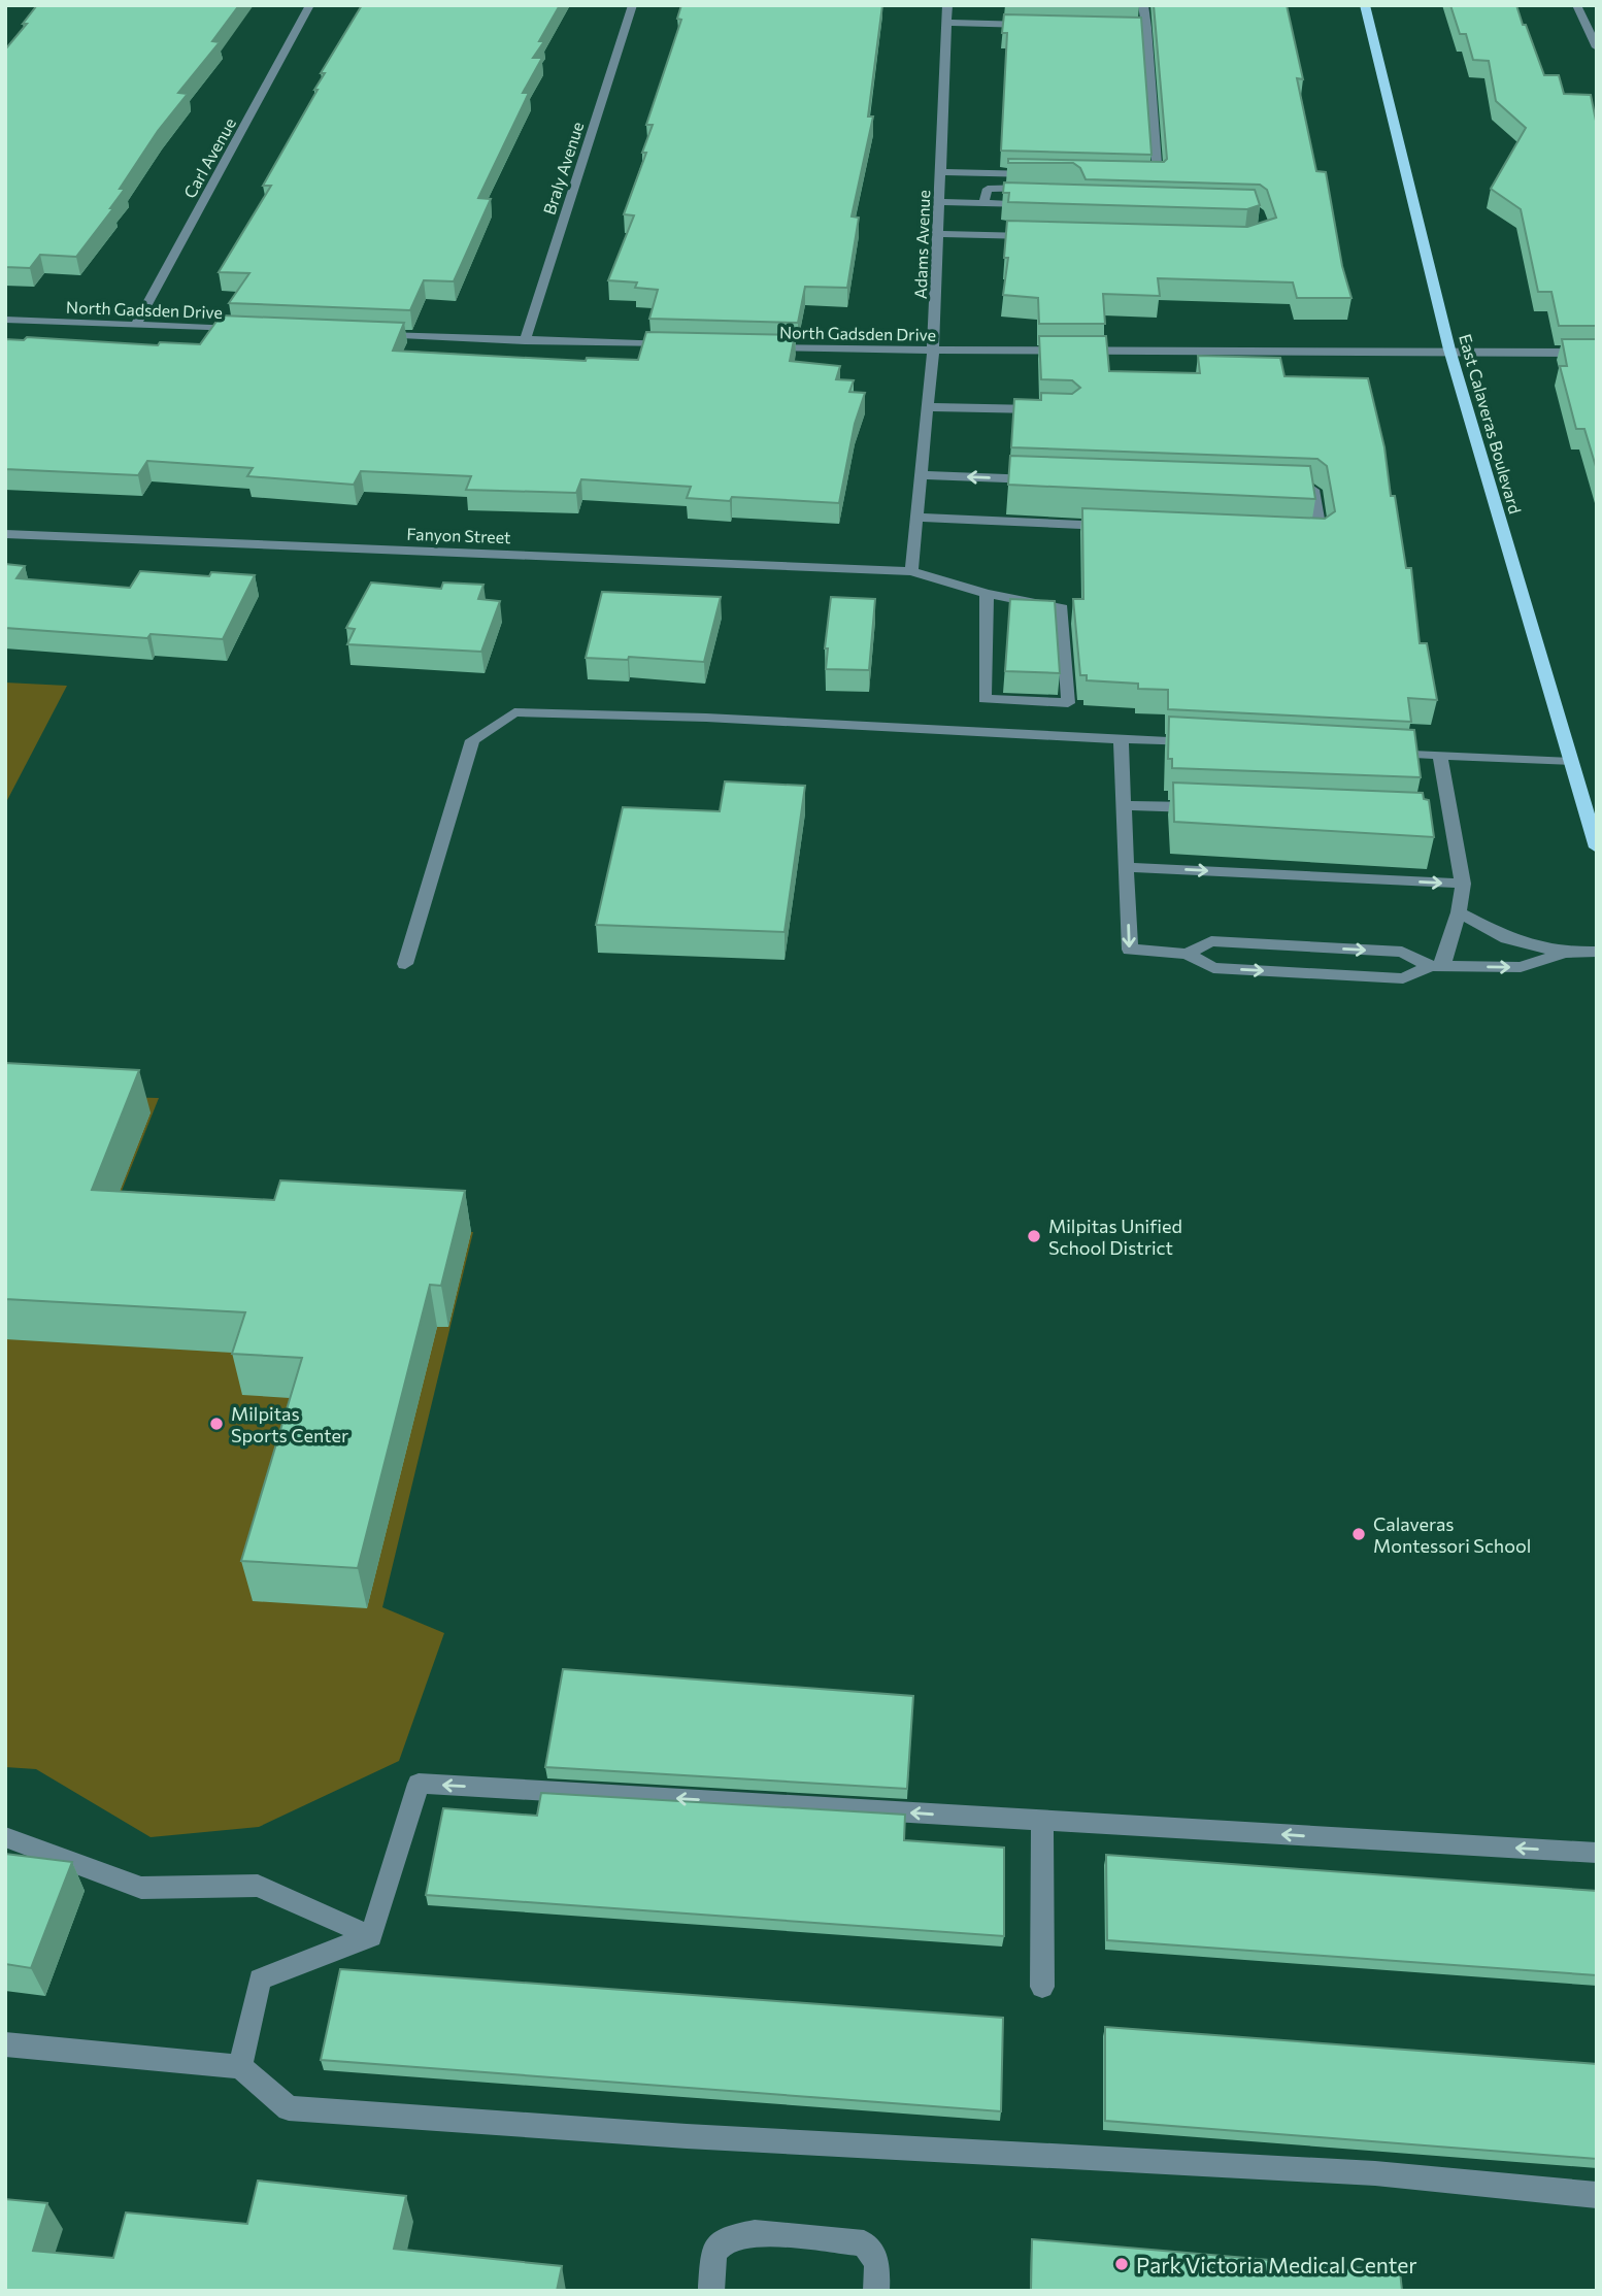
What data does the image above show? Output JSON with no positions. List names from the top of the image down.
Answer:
{
  "streets": {
    "main road": ["East Calaveras Boulevard"],
    "street": [
      "Carl Avenue",
      "Braly Avenue",
      "Adams Avenue",
      "North Gadsden Drive",
      "Fanyon Street"
    ]
  },
  "crossings": [
    ["Carl Avenue", "North Gadsden Drive"],
    ["Adams Avenue", "North Gadsden Drive"],
    ["Adams Avenue", "Fanyon Street"],
    ["North Gadsden Drive", "East Calaveras Boulevard"]
  ],
  "places": [
    "Milpitas Unified School District",
    "Milpitas Sports Center",
    "Calaveras Montessori School",
    "Park Victoria Medical Center"
  ]
}
